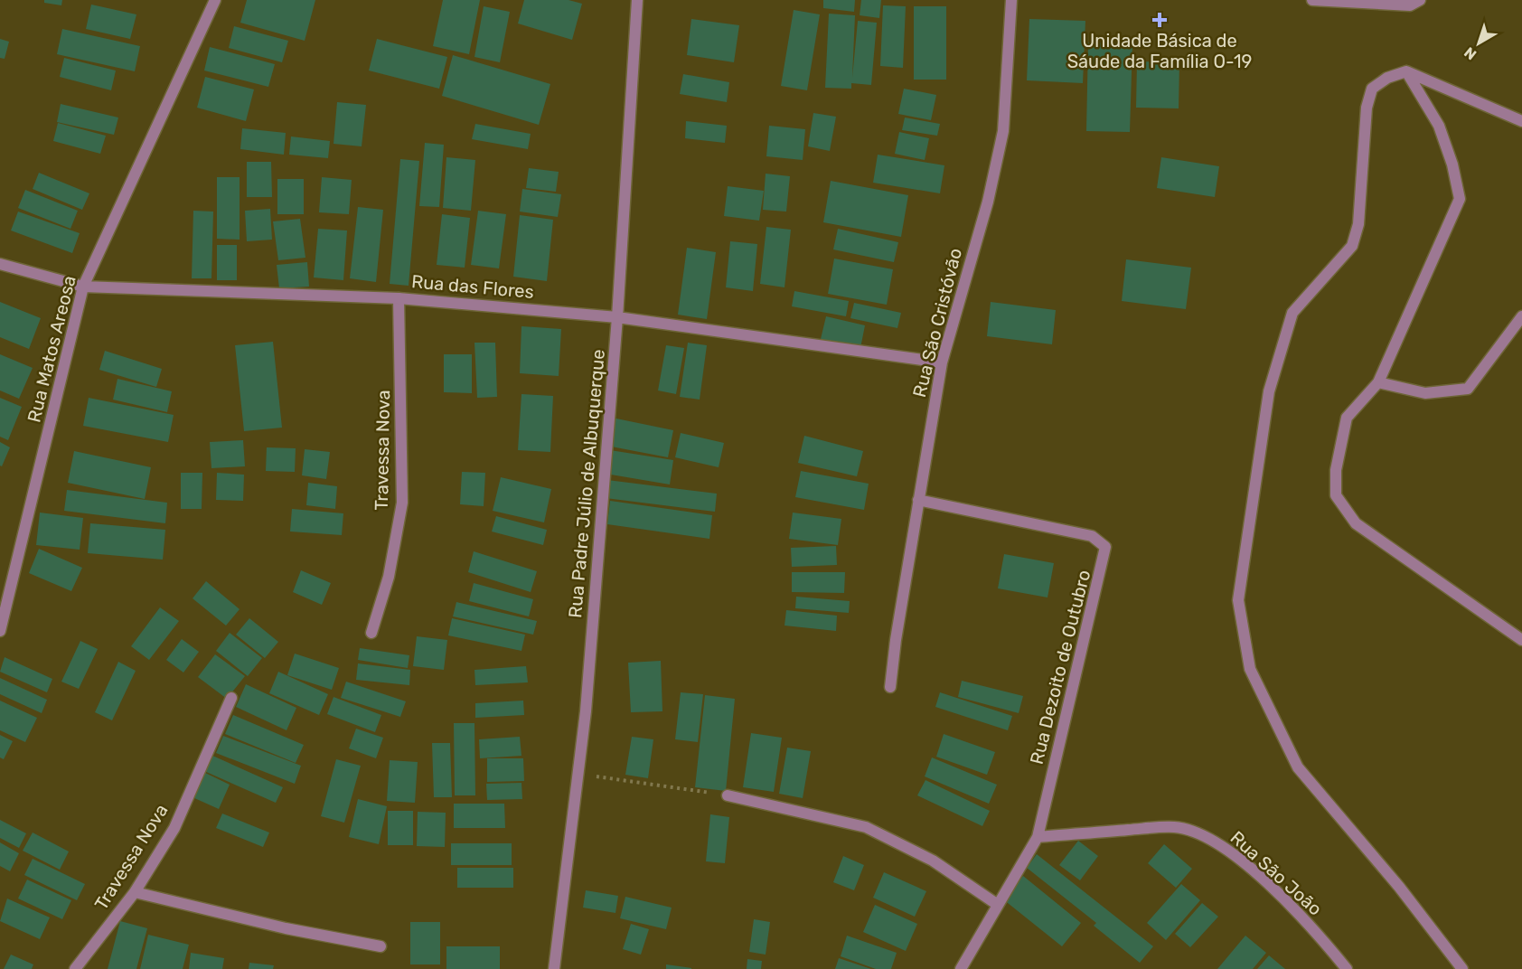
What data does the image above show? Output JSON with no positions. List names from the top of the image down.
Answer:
{
  "streets": {
    "street": [
      "Rua das Flores",
      "Rua São Cristóvão",
      "Rua Matos Areosa",
      "Travessa Nova",
      "Rua Padre Júlio de Albuquerque",
      "Rua Dezoito de Outubro",
      "Rua São João"
    ]
  },
  "crossings": [
    ["Rua das Flores", "Rua São Cristóvão"],
    ["Rua das Flores", "Rua Matos Areosa"],
    ["Rua das Flores", "Travessa Nova"],
    ["Rua das Flores", "Rua Padre Júlio de Albuquerque"],
    ["Rua São Cristóvão", "Rua Dezoito de Outubro"],
    ["Rua Dezoito de Outubro", "Rua São João"]
  ],
  "places": {
    "health": ["Unidade Básica de Sáude da Família O-19"]
  },
  "north": "bottom left"
}
